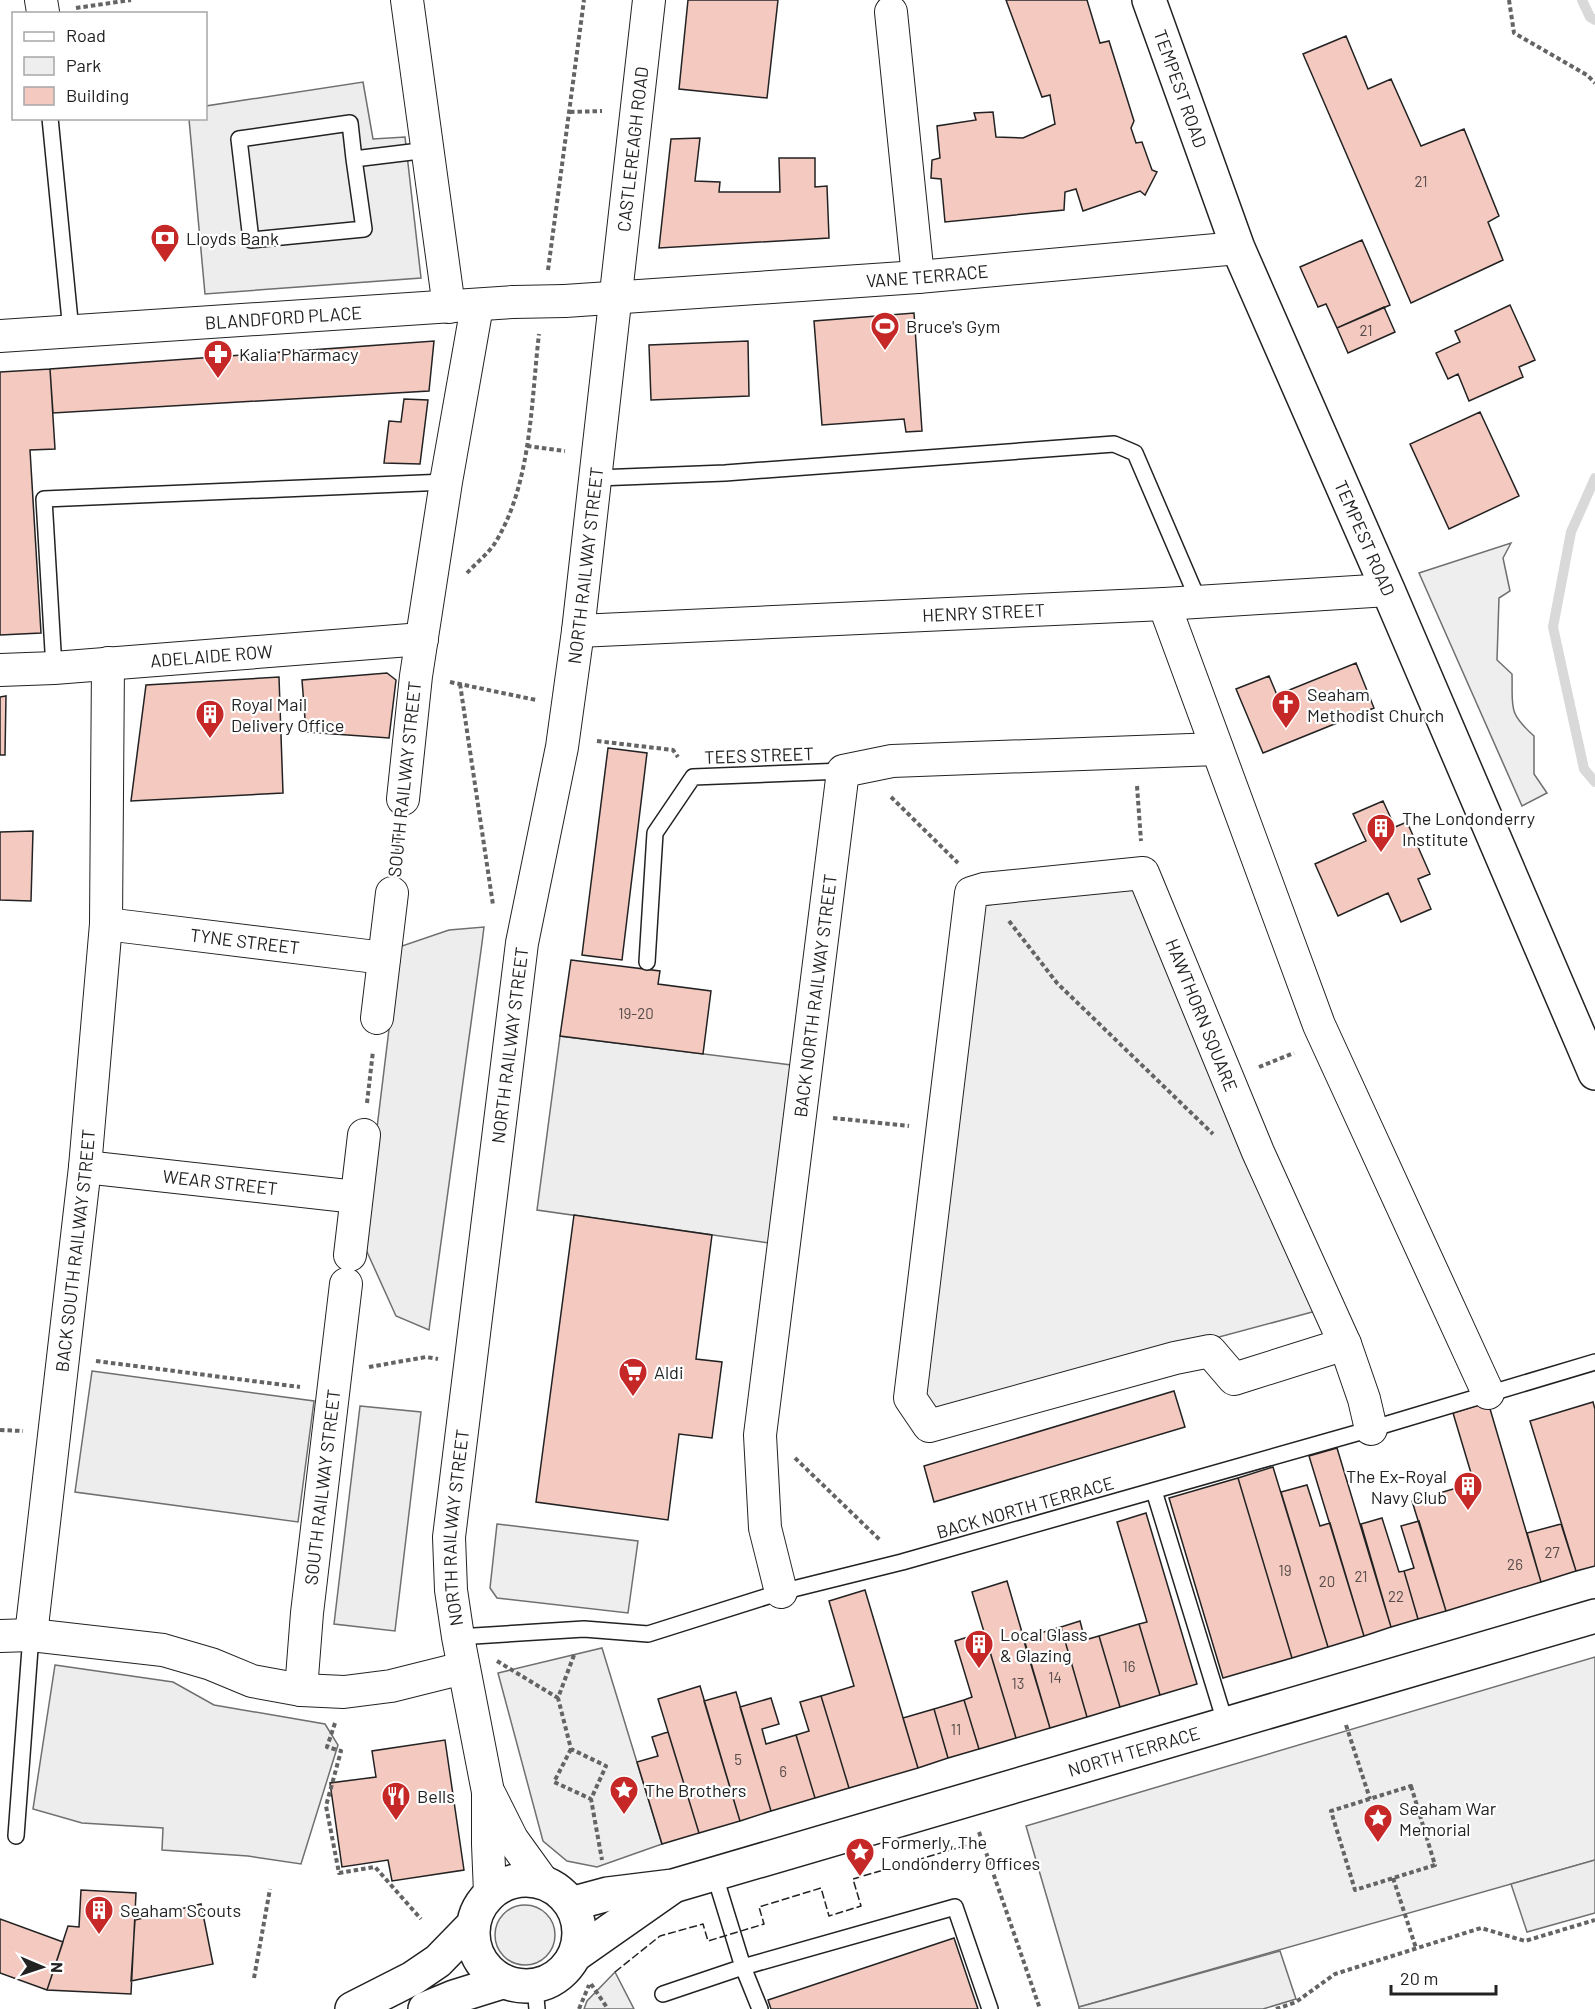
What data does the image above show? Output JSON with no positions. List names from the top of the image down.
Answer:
{
  "streets": {
    "main road": ["TEMPEST ROAD", "NORTH TERRACE"],
    "street": [
      "CASTLEREAGH ROAD",
      "VANE TERRACE",
      "BLANDFORD PLACE",
      "NORTH RAILWAY STREET",
      "HENRY STREET",
      "ADELAIDE ROW",
      "SOUTH RAILWAY STREET",
      "TYNE STREET",
      "BACK NORTH RAILWAY STREET",
      "HAWTHORN SQUARE",
      "WEAR STREET",
      "BACK SOUTH RAILWAY STREET"
    ],
    "lane": ["TEES STREET", "BACK NORTH TERRACE"]
  },
  "crossings": [
    ["TEMPEST ROAD", "VANE TERRACE"],
    ["TEMPEST ROAD", "HENRY STREET"],
    ["CASTLEREAGH ROAD", "VANE TERRACE"],
    ["CASTLEREAGH ROAD", "NORTH RAILWAY STREET"],
    ["VANE TERRACE", "BLANDFORD PLACE"],
    ["VANE TERRACE", "NORTH RAILWAY STREET"],
    ["BLANDFORD PLACE", "SOUTH RAILWAY STREET"],
    ["NORTH RAILWAY STREET", "HENRY STREET"],
    ["NORTH RAILWAY STREET", "BACK NORTH TERRACE"],
    ["NORTH RAILWAY STREET", "NORTH TERRACE"],
    ["ADELAIDE ROW", "SOUTH RAILWAY STREET"],
    ["ADELAIDE ROW", "BACK SOUTH RAILWAY STREET"],
    ["TEES STREET", "BACK NORTH RAILWAY STREET"],
    ["SOUTH RAILWAY STREET", "TYNE STREET"],
    ["SOUTH RAILWAY STREET", "WEAR STREET"],
    ["TYNE STREET", "BACK SOUTH RAILWAY STREET"],
    ["BACK NORTH RAILWAY STREET", "BACK NORTH TERRACE"],
    ["HAWTHORN SQUARE", "BACK NORTH TERRACE"],
    ["WEAR STREET", "BACK SOUTH RAILWAY STREET"]
  ],
  "places": {
    "bank": ["Lloyds Bank"],
    "sports": ["Bruce's Gym"],
    "pharmacy": ["Kalia Pharmacy"],
    "church": ["Seaham Methodist Church"],
    "building": [
      "Royal Mail Delivery Office",
      "The Londonderry Institute",
      "The Ex-Royal Navy Club",
      "Local Glass & Glazing",
      "Seaham Scouts"
    ],
    "supermarket": ["Aldi"],
    "place": ["The Brothers", "Seaham War Memorial", "Formerly, The Londonderry Offices"],
    "restaurant": ["Bells"]
  },
  "house_numbers": [
    "21",
    "21",
    "19-20",
    "27",
    "26",
    "19",
    "21",
    "20",
    "22",
    "16",
    "14",
    "13",
    "11",
    "5",
    "6"
  ],
  "legend": ["Road", "Park", "Building"],
  "scale_bar": "20 m",
  "north": "right"
}
